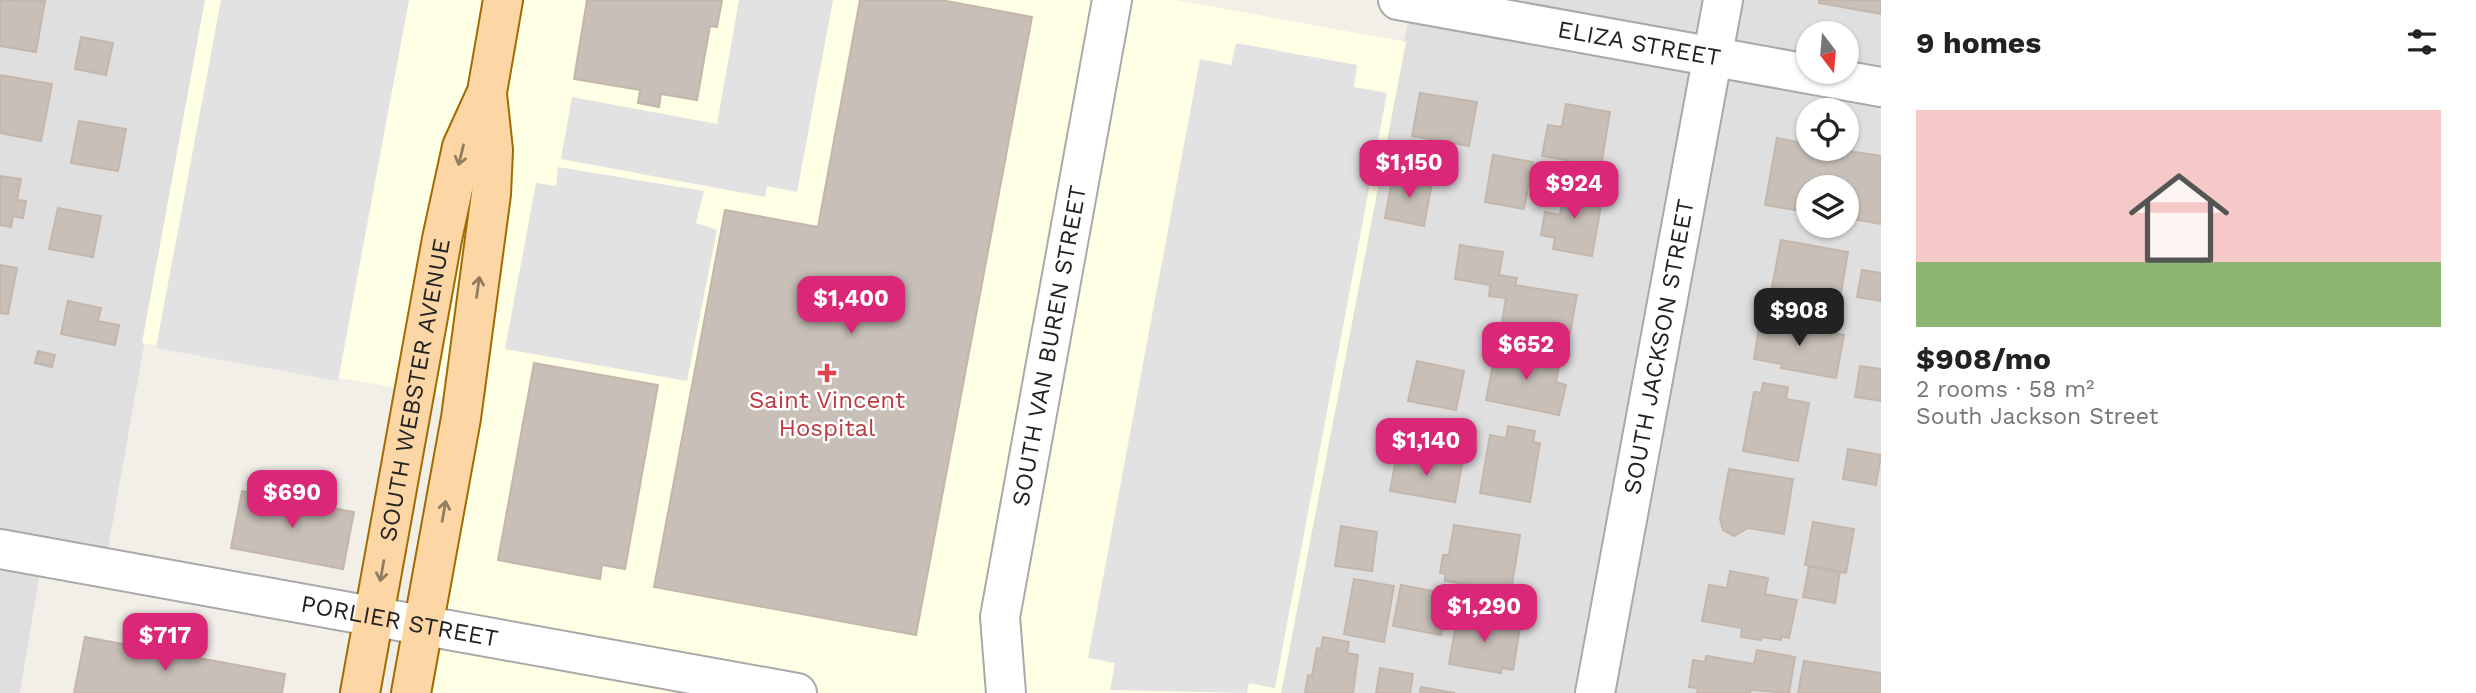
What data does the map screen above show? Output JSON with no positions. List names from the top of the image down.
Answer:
{
  "streets": {
    "main road": ["SOUTH WEBSTER AVENUE"],
    "street": [
      "ELIZA STREET",
      "SOUTH VAN BUREN STREET",
      "SOUTH JACKSON STREET",
      "PORLIER STREET"
    ]
  },
  "crossings": [
    ["ELIZA STREET", "SOUTH JACKSON STREET"],
    ["SOUTH WEBSTER AVENUE", "PORLIER STREET"]
  ],
  "places": {
    "health": ["Saint Vincent Hospital"]
  },
  "north": "bottom",
  "page": {
    "heading": "9 homes",
    "list": [
      {
        "name": "$908/mo",
        "note": "2 rooms · 58 m² · South Jackson Street"
      }
    ],
    "price": [
      "$1,150",
      "$924",
      "$1,400",
      "$908",
      "$652",
      "$1,140",
      "$690",
      "$1,290",
      "$717"
    ]
  }
}
